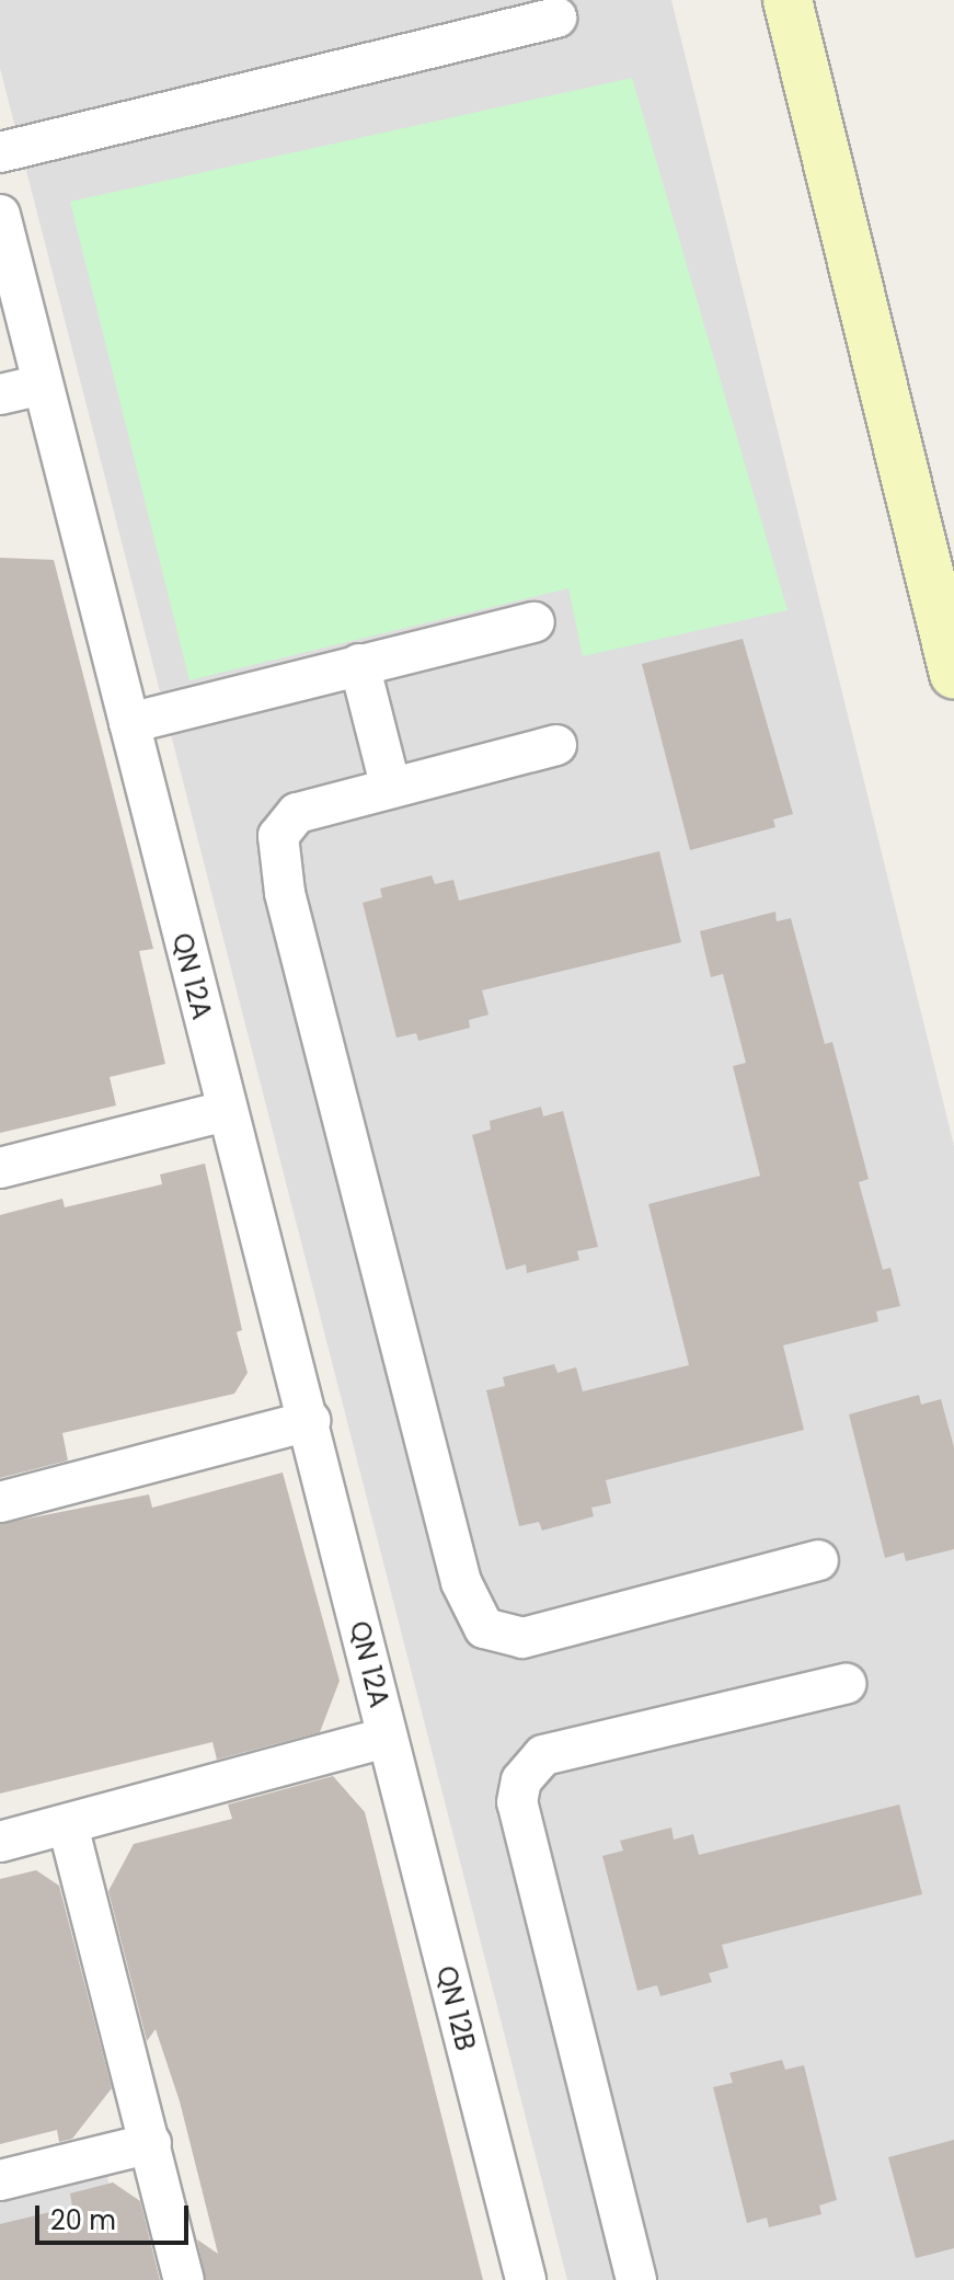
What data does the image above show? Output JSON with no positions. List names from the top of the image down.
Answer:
{
  "streets": {
    "street": ["QN 12A", "QN 12B"]
  },
  "crossings": [
    ["QN 12A", "QN 12B"]
  ],
  "scale_bar": "20 m"
}
